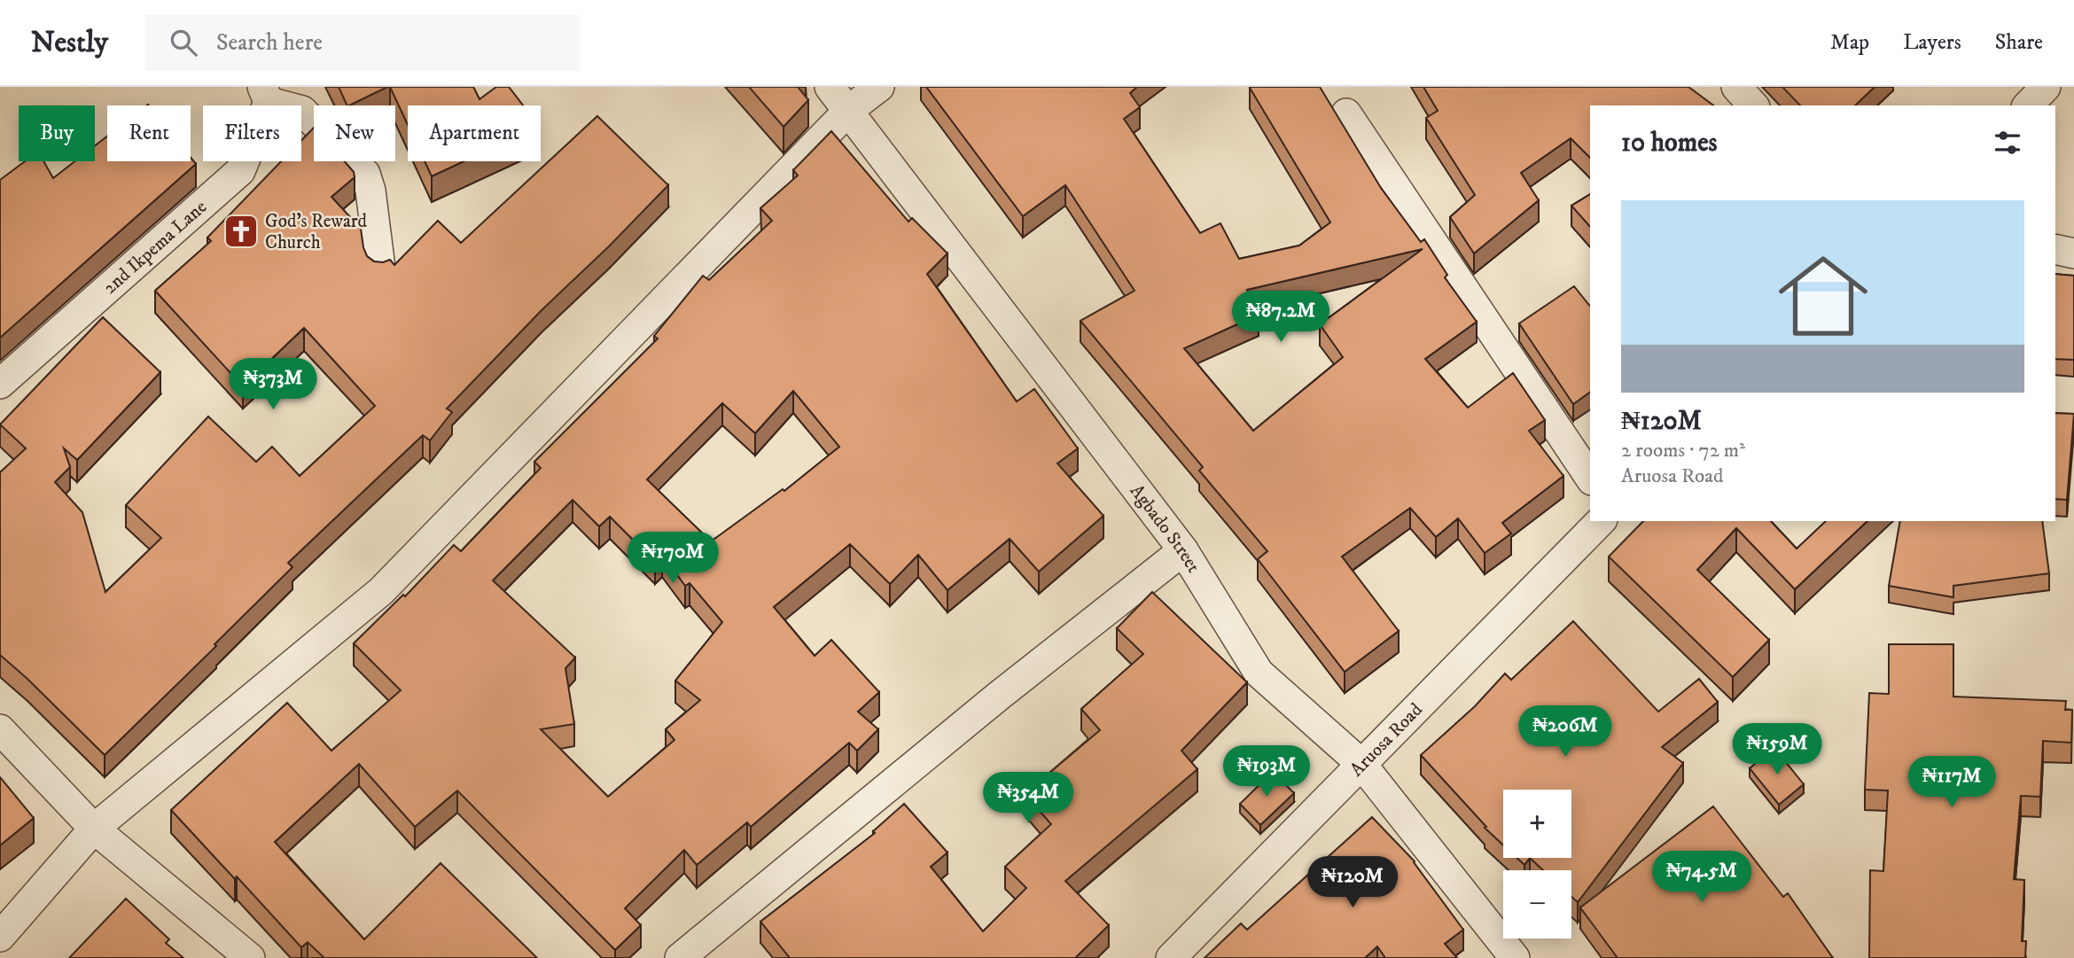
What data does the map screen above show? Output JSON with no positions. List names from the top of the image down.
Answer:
{
  "streets": {
    "street": ["2nd Ikpema Lane", "Agbado Street", "Aruosa Road"]
  },
  "crossings": [
    ["Agbado Street", "Aruosa Road"]
  ],
  "places": {
    "church": ["God's Reward Church"]
  },
  "page": {
    "header": "Nestly",
    "search": "Search here",
    "nav": ["Map", "Layers", "Share"],
    "chip": [
      "Buy",
      "Rent",
      "Filters",
      "New",
      "Apartment"
    ],
    "heading": "10 homes",
    "list": [
      {
        "name": "₦120M",
        "note": "2 rooms · 72 m² · Aruosa Road"
      }
    ],
    "price": [
      "₦87.2M",
      "₦373M",
      "₦170M",
      "₦206M",
      "₦159M",
      "₦193M",
      "₦117M",
      "₦354M",
      "₦74.5M",
      "₦120M"
    ],
    "map_buttons": ["+", "−"]
  }
}
